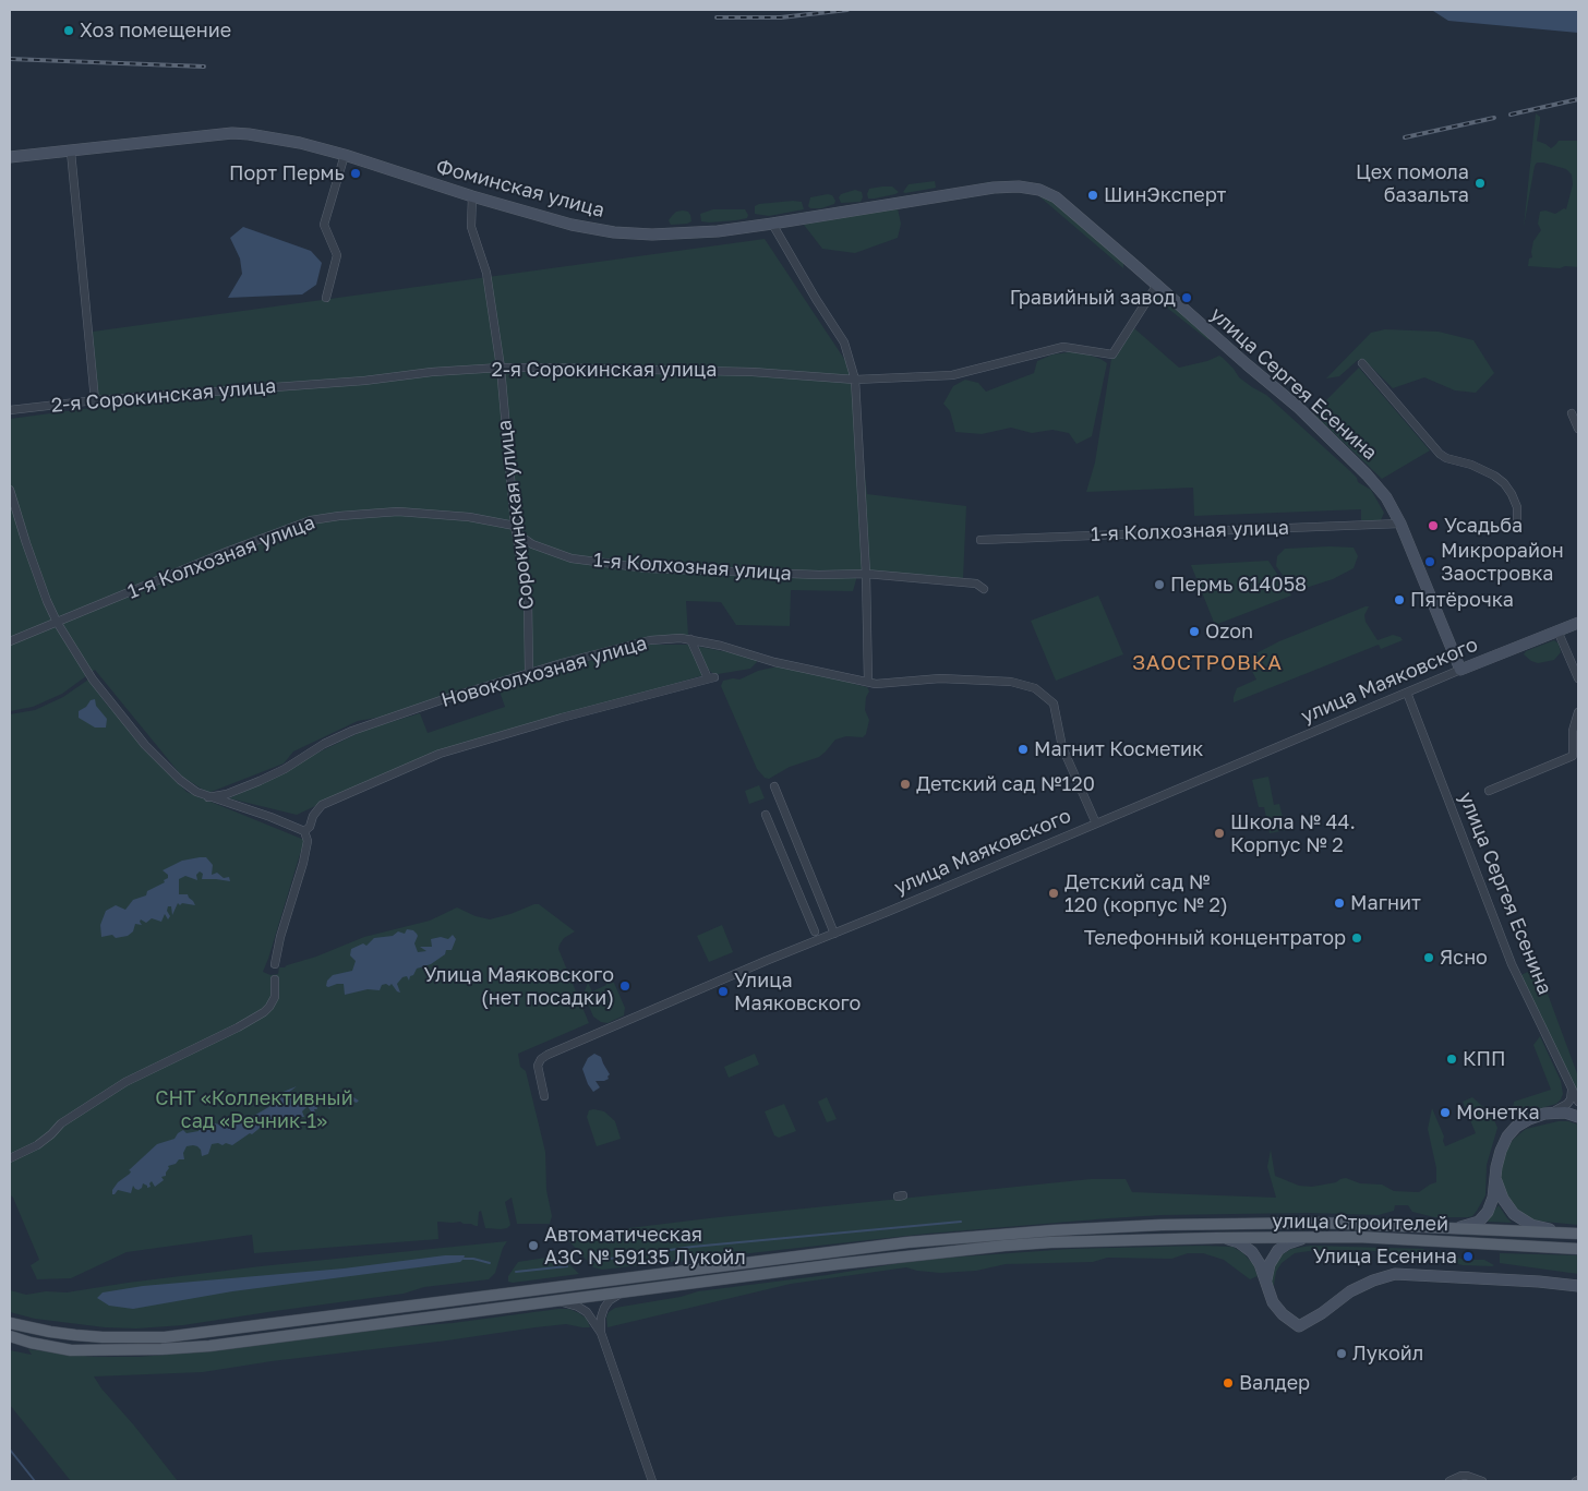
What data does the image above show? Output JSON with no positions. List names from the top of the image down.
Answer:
{
  "streets": {
    "main road": ["улица Строителей"],
    "street": [
      "Фоминская улица",
      "2-я Сорокинская улица",
      "улица Сергея Есенина",
      "Сорокинская улица",
      "1-я Колхозная улица",
      "Новоколхозная улица",
      "улица Маяковского"
    ]
  },
  "crossings": [
    ["Фоминская улица", "улица Сергея Есенина"],
    ["Фоминская улица", "Сорокинская улица"],
    ["2-я Сорокинская улица", "улица Сергея Есенина"],
    ["2-я Сорокинская улица", "Сорокинская улица"],
    ["улица Сергея Есенина", "1-я Колхозная улица"],
    ["улица Сергея Есенина", "улица Маяковского"],
    ["Сорокинская улица", "1-я Колхозная улица"],
    ["Сорокинская улица", "Новоколхозная улица"],
    ["Новоколхозная улица", "улица Маяковского"]
  ],
  "districts": ["ЗАОСТРОВКА"],
  "parks": ["СНТ «Коллективный сад «Речник-1»"],
  "places": [
    "Хоз помещение",
    "Порт Пермь",
    "Цех помола базальта",
    "ШинЭксперт",
    "Гравийный завод",
    "Усадьба",
    "Микрорайон Заостровка",
    "Пермь 614058",
    "Пятёрочка",
    "Ozon",
    "Магнит Косметик",
    "Детский сад №120",
    "Школа № 44. Корпус № 2",
    "Детский сад № 120 (корпус № 2)",
    "Магнит",
    "Телефонный концентратор",
    "Ясно",
    "Улица Маяковского (нет посадки)",
    "Улица Маяковского",
    "КПП",
    "Монетка",
    "Автоматическая АЗС № 59135 Лукойл",
    "Улица Есенина",
    "Лукойл",
    "Валдер"
  ]
}
